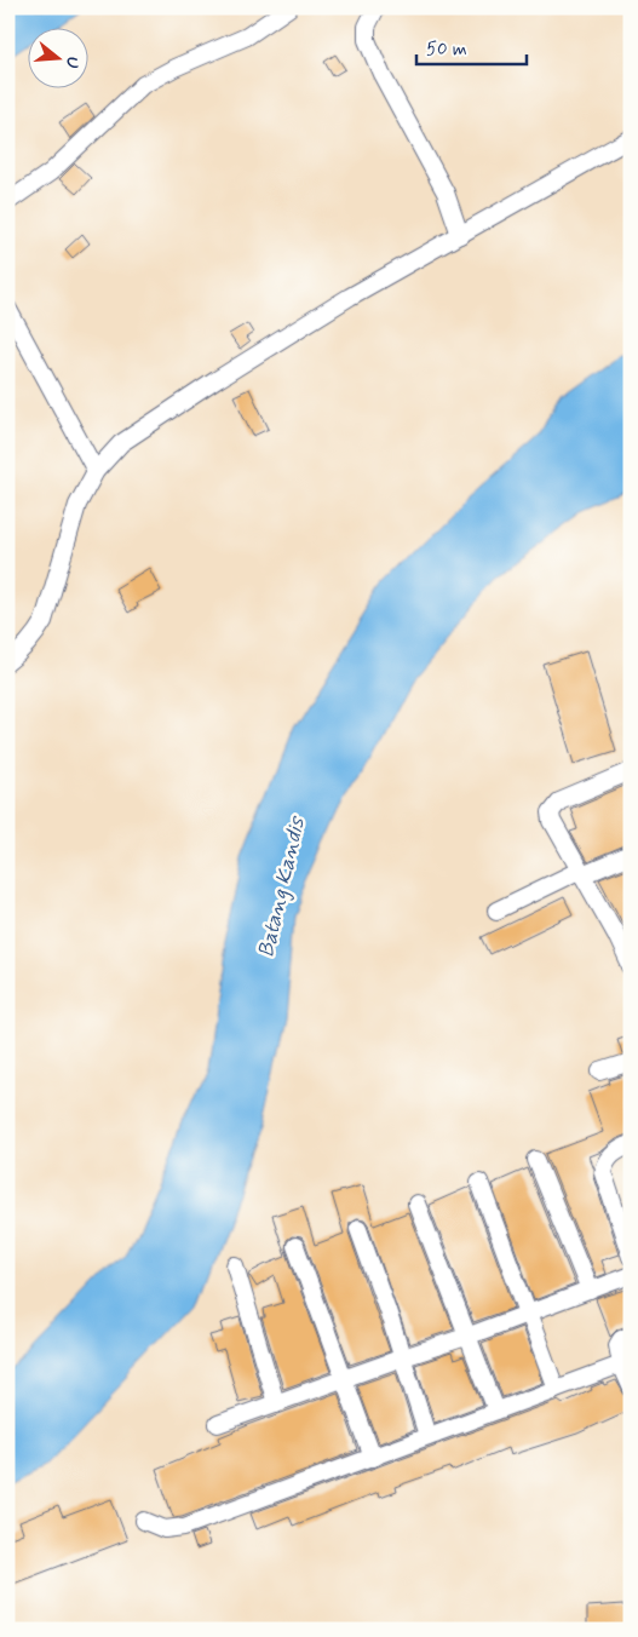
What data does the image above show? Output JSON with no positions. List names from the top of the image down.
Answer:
{
  "water": ["Batang Kandis"],
  "scale_bar": "50 m",
  "north": "right"
}
